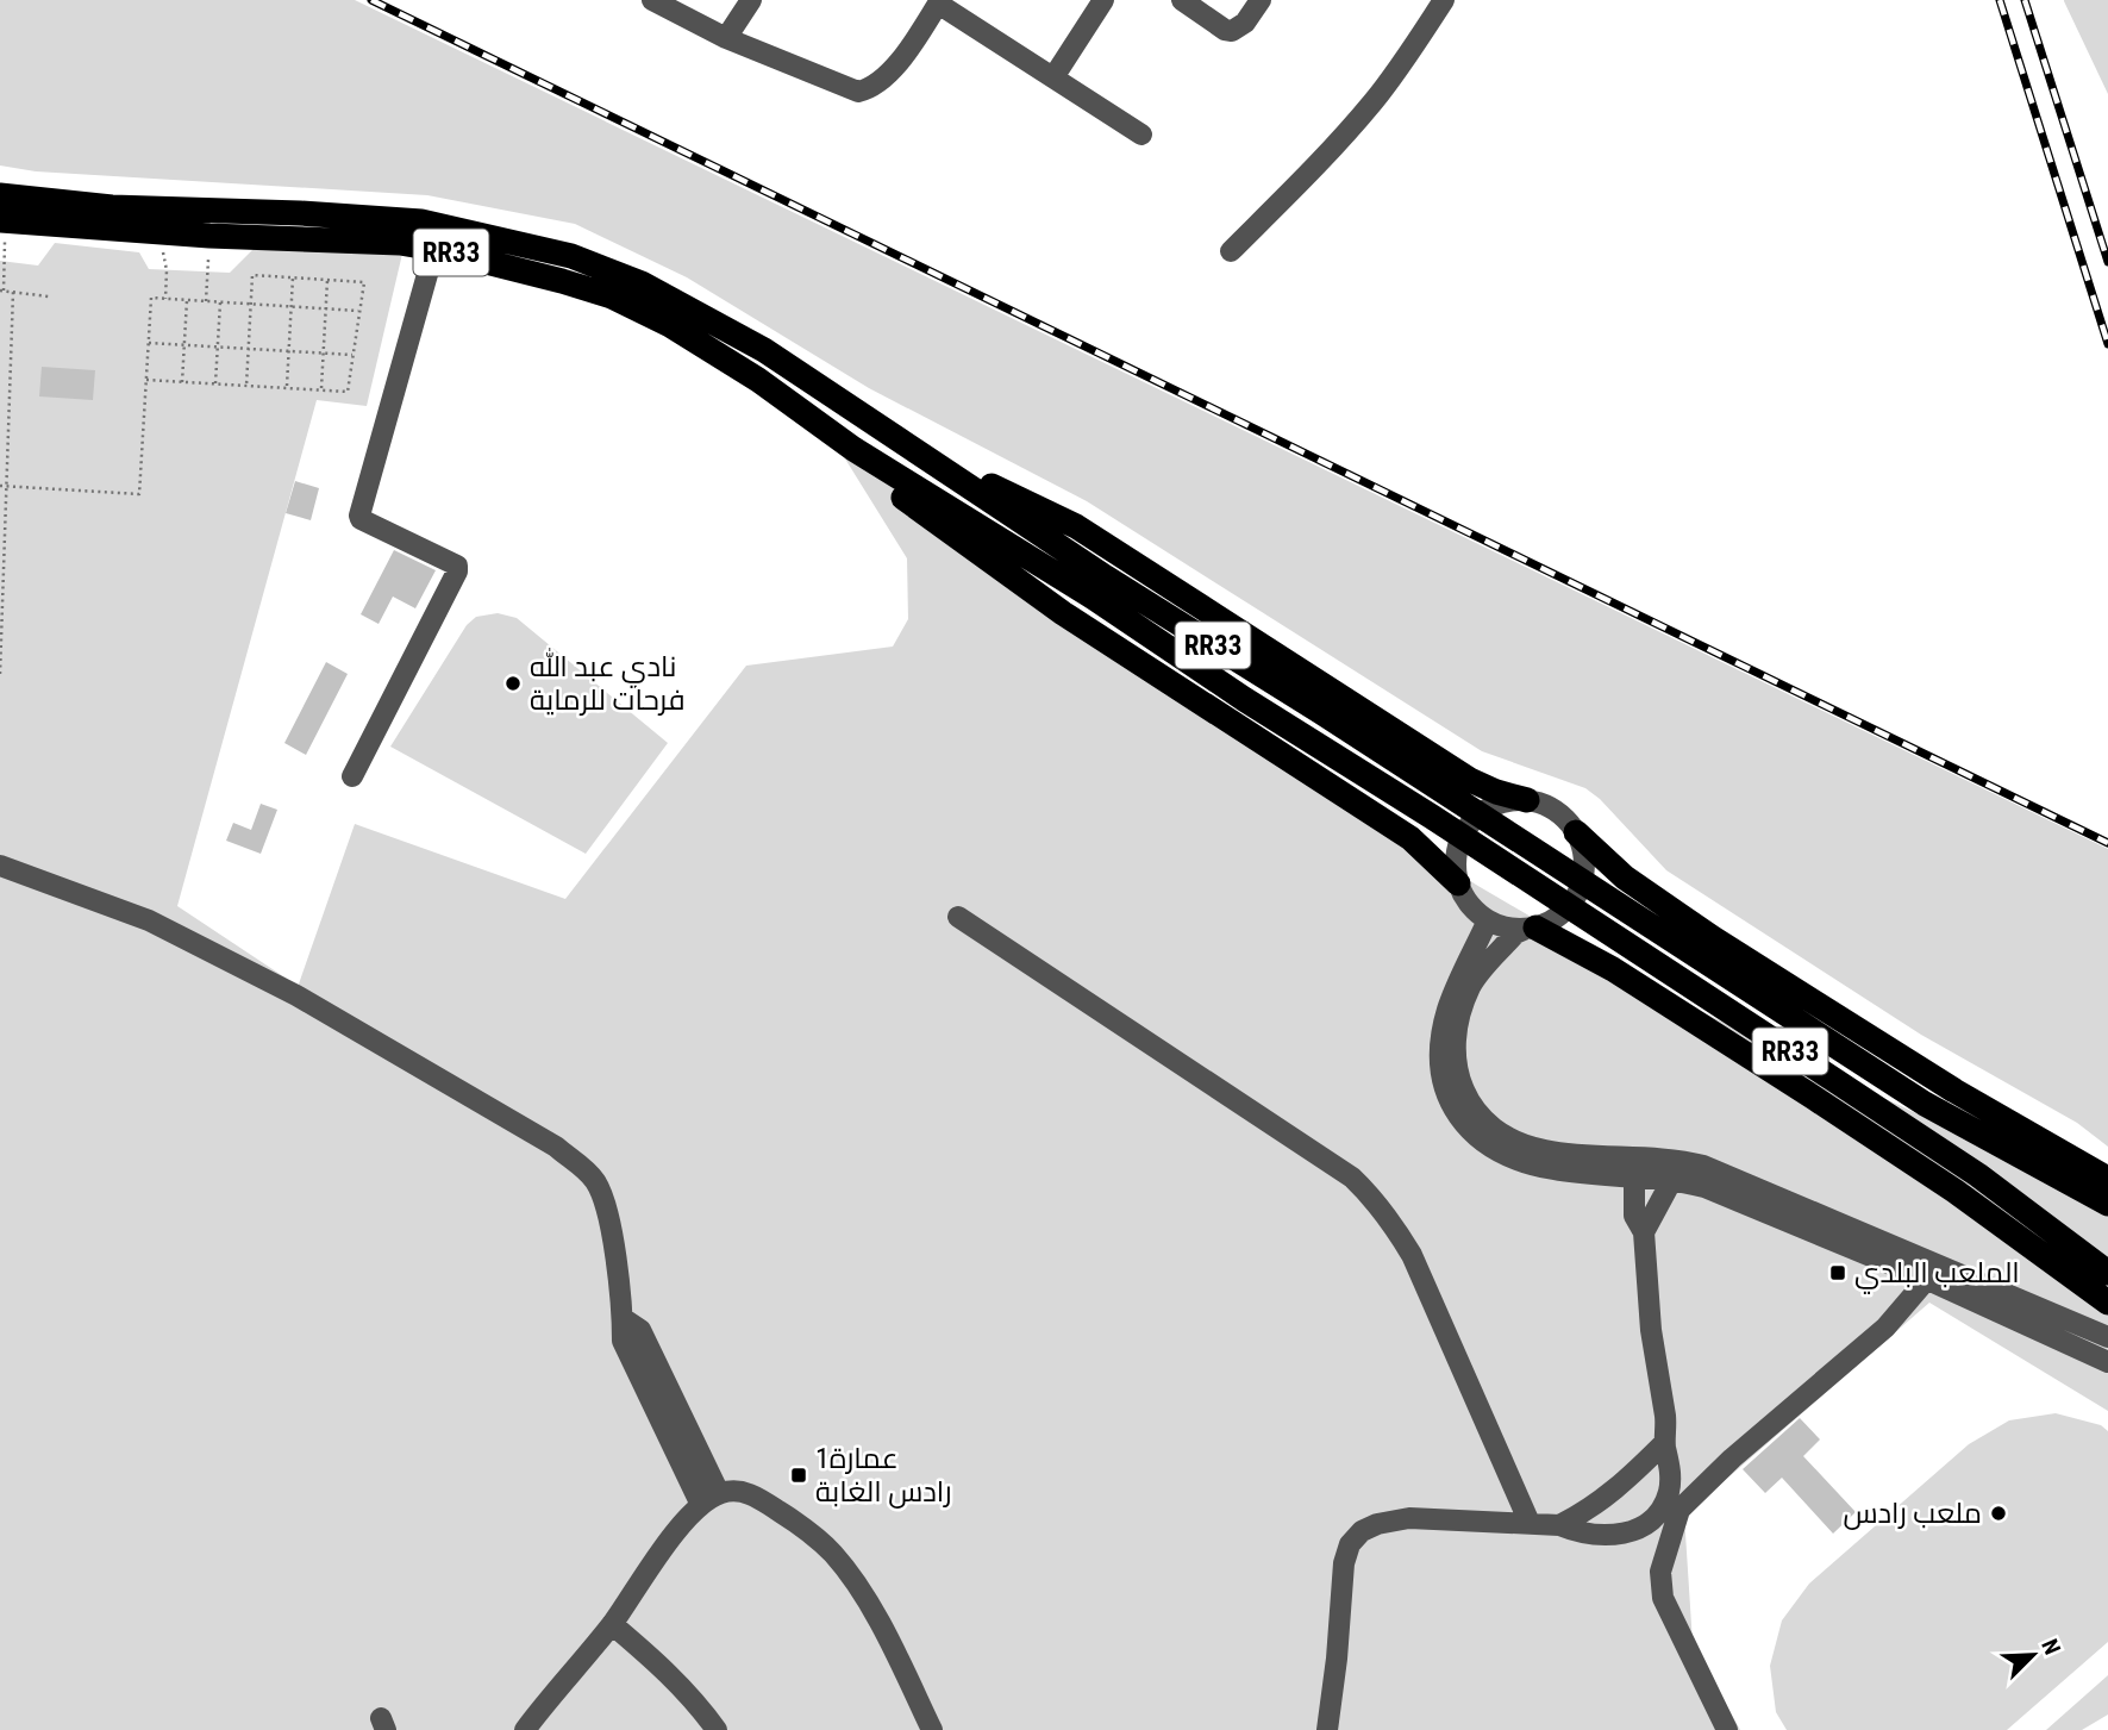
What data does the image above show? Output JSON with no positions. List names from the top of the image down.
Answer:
{
  "streets": {
    "highway": ["RR33"]
  },
  "places": {
    "other": ["نادي عبد الله فرحات للرماية", "ملعب رادس"],
    "transit": ["الملعب البلدي", "1عمارة رادس الغابة"]
  },
  "north": "top right"
}
